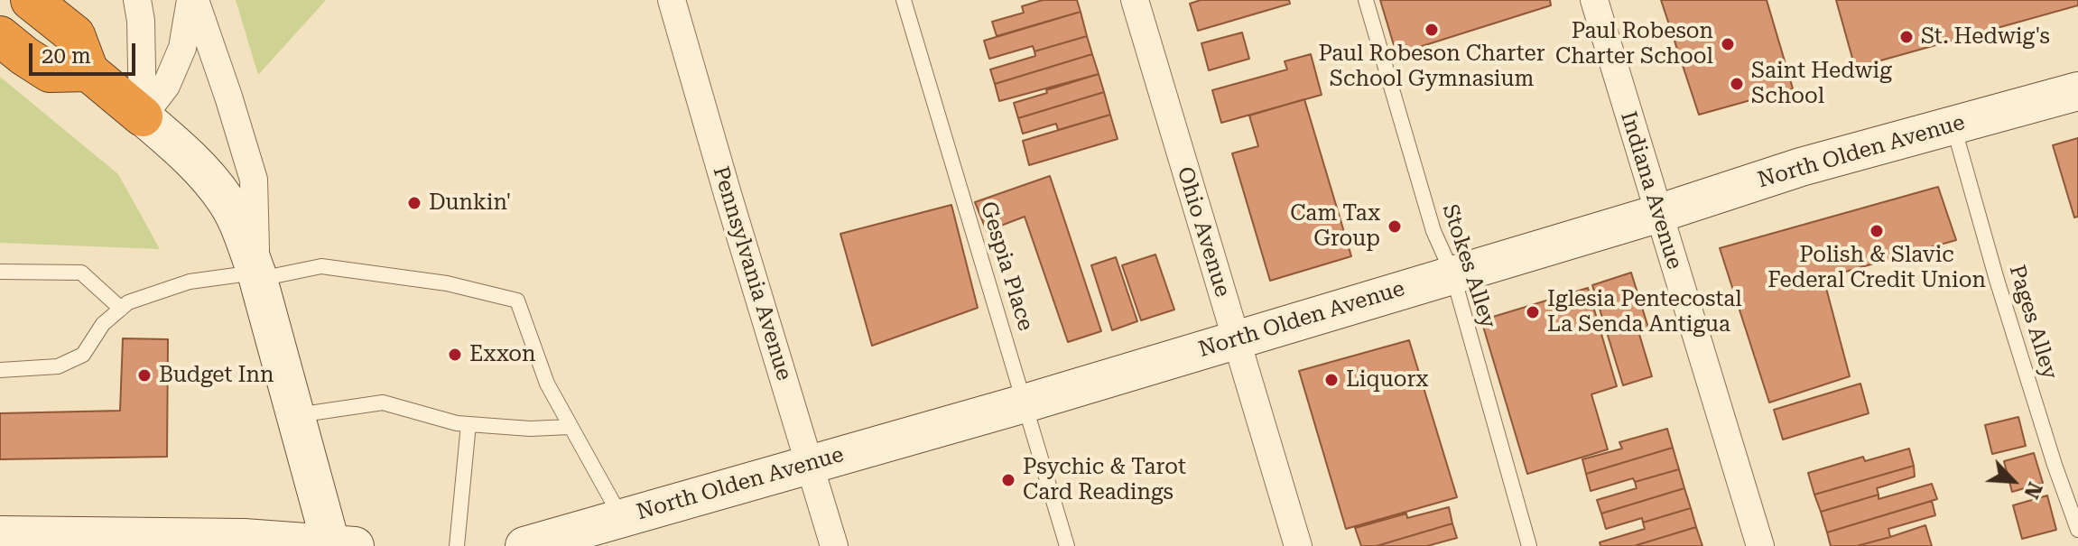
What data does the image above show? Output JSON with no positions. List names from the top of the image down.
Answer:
{
  "streets": {
    "main road": ["North Olden Avenue"],
    "street": ["Indiana Avenue", "Ohio Avenue", "Pennsylvania Avenue"],
    "lane": ["Gespia Place", "Stokes Alley", "Pages Alley"]
  },
  "crossings": [
    ["North Olden Avenue", "Indiana Avenue"],
    ["North Olden Avenue", "Ohio Avenue"],
    ["North Olden Avenue", "Gespia Place"],
    ["North Olden Avenue", "Stokes Alley"],
    ["North Olden Avenue", "Pennsylvania Avenue"],
    ["North Olden Avenue", "Pages Alley"]
  ],
  "places": [
    "Paul Robeson Charter School Gymnasium",
    "St. Hedwig's",
    "Paul Robeson Charter School",
    "Saint Hedwig School",
    "Dunkin'",
    "Cam Tax Group",
    "Polish & Slavic Federal Credit Union",
    "Iglesia Pentecostal La Senda Antigua",
    "Exxon",
    "Budget Inn",
    "Liquorx",
    "Psychic & Tarot Card Readings"
  ],
  "scale_bar": "20 m",
  "north": "bottom right"
}
